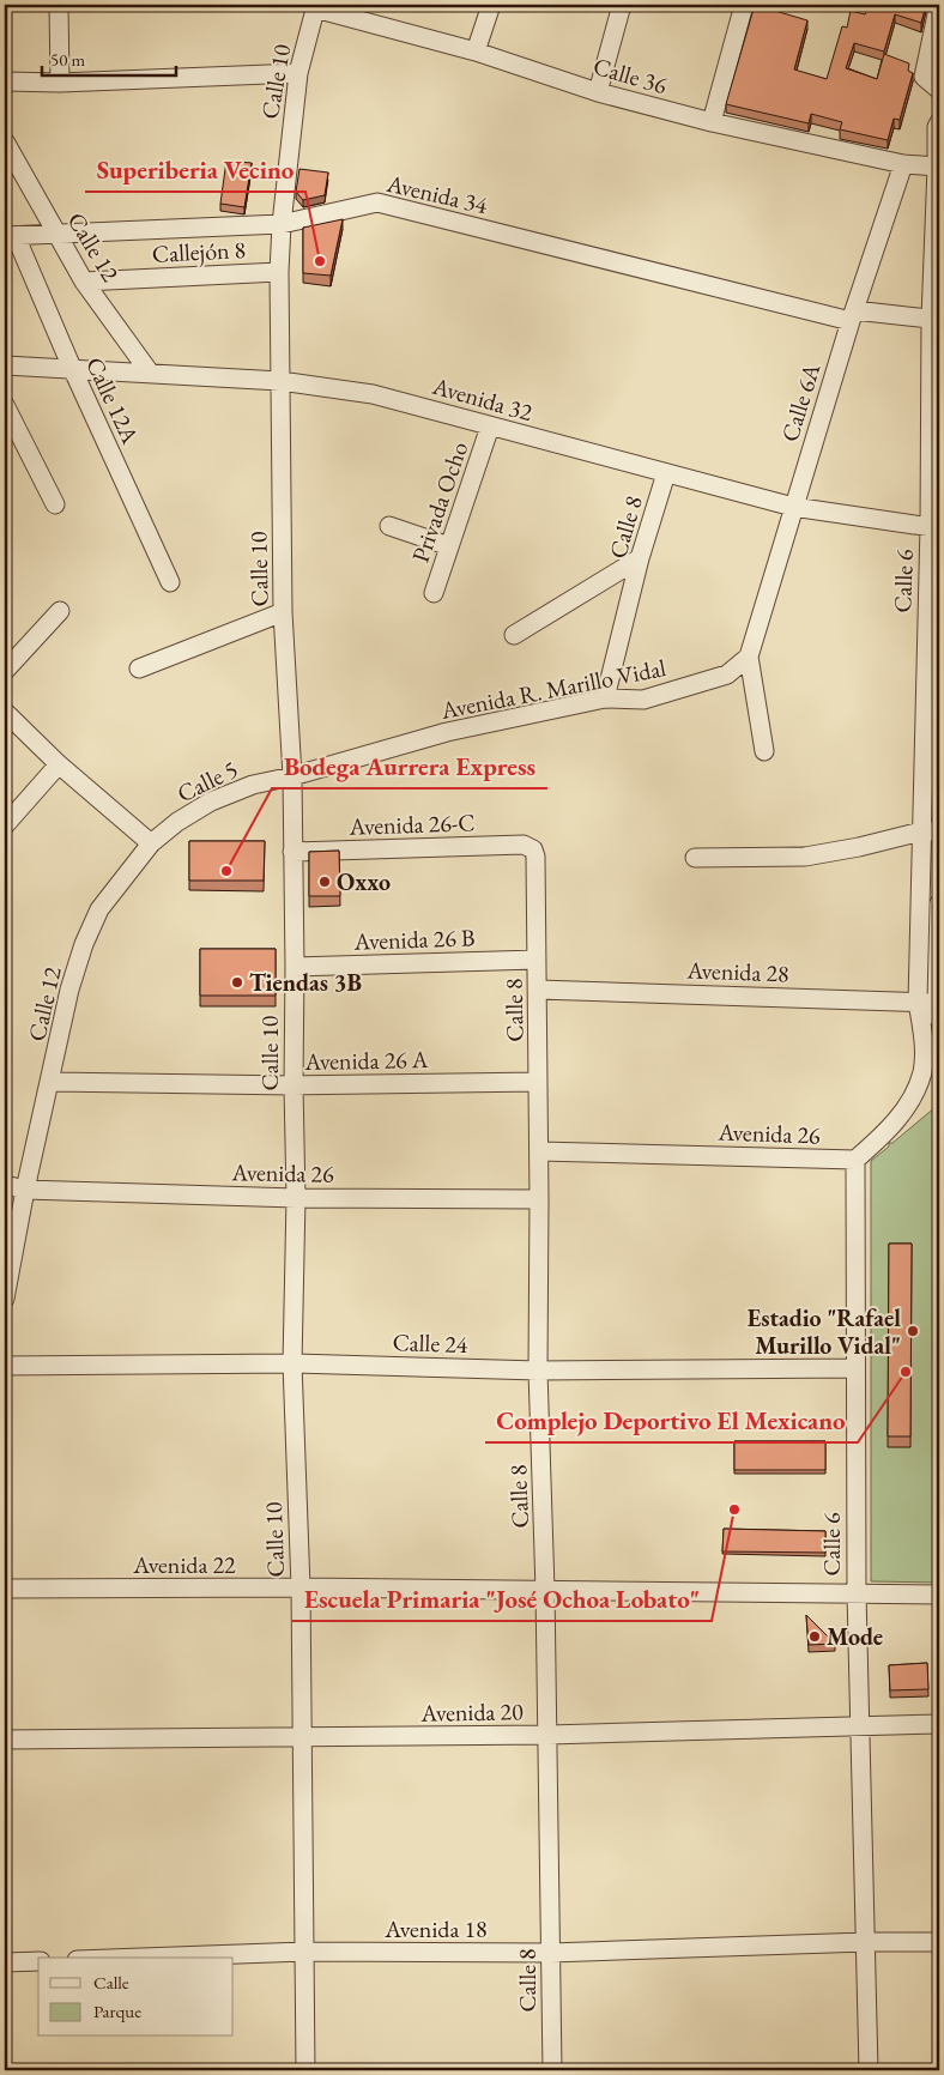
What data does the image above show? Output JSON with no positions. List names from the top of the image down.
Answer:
{
  "streets": {
    "street": [
      "Calle 36",
      "Calle 10",
      "Avenida 34",
      "Calle 12",
      "Callejón 8",
      "Avenida 32",
      "Calle 12A",
      "Calle 6A",
      "Privada Ocho",
      "Calle 8",
      "Calle 6",
      "Avenida R. Marillo Vidal",
      "Calle 5",
      "Avenida 26-C",
      "Avenida 26 B",
      "Avenida 28",
      "Avenida 26 A",
      "Avenida 26",
      "Calle 24",
      "Avenida 22",
      "Avenida 20",
      "Avenida 18"
    ]
  },
  "crossings": [
    ["Calle 36", "Calle 10"],
    ["Calle 36", "Calle 6A"],
    ["Calle 36", "Calle 6"],
    ["Calle 10", "Avenida 34"],
    ["Calle 10", "Callejón 8"],
    ["Calle 10", "Avenida 32"],
    ["Calle 10", "Avenida R. Marillo Vidal"],
    ["Calle 10", "Calle 5"],
    ["Calle 10", "Avenida 26-C"],
    ["Calle 10", "Avenida 26 B"],
    ["Calle 10", "Avenida 26 A"],
    ["Calle 10", "Avenida 26"],
    ["Calle 10", "Calle 24"],
    ["Calle 10", "Avenida 22"],
    ["Calle 10", "Avenida 20"],
    ["Calle 10", "Avenida 18"],
    ["Avenida 34", "Calle 12"],
    ["Avenida 34", "Calle 12A"],
    ["Avenida 34", "Calle 6A"],
    ["Avenida 34", "Calle 6"],
    ["Calle 12", "Callejón 8"],
    ["Calle 12", "Avenida 32"],
    ["Calle 12", "Calle 5"],
    ["Calle 12", "Avenida 26 A"],
    ["Calle 12", "Avenida 26"],
    ["Avenida 32", "Calle 12A"],
    ["Avenida 32", "Calle 6A"],
    ["Avenida 32", "Privada Ocho"],
    ["Avenida 32", "Calle 8"],
    ["Avenida 32", "Calle 6"],
    ["Calle 6A", "Avenida R. Marillo Vidal"],
    ["Calle 8", "Avenida R. Marillo Vidal"],
    ["Calle 8", "Avenida 26-C"],
    ["Calle 8", "Avenida 26 B"],
    ["Calle 8", "Avenida 28"],
    ["Calle 8", "Avenida 26 A"],
    ["Calle 8", "Avenida 26"],
    ["Calle 8", "Calle 24"],
    ["Calle 8", "Avenida 22"],
    ["Calle 8", "Avenida 20"],
    ["Calle 8", "Avenida 18"],
    ["Calle 6", "Avenida 28"],
    ["Calle 6", "Avenida 26"],
    ["Calle 6", "Calle 24"],
    ["Calle 6", "Avenida 22"],
    ["Calle 6", "Avenida 20"],
    ["Calle 6", "Avenida 18"],
    ["Avenida R. Marillo Vidal", "Calle 5"]
  ],
  "places": [
    "Superiberia Vecino",
    "Bodega Aurrera Express",
    "Oxxo",
    "Tiendas 3B",
    "Estadio \"Rafael Murillo Vidal\"",
    "Complejo Deportivo El Mexicano",
    "Escuela Primaria \"José Ochoa Lobato\"",
    "Mode"
  ],
  "legend": ["Calle", "Parque"],
  "scale_bar": "50 m"
}
